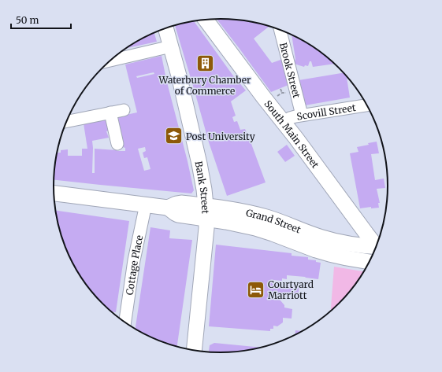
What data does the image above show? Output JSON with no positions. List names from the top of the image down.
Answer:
{
  "streets": {
    "main road": ["South Main Street", "Bank Street", "Grand Street"],
    "street": ["Brook Street", "Scovill Street", "Cottage Place"]
  },
  "crossings": [
    ["Brook Street", "Scovill Street"],
    ["Scovill Street", "South Main Street"],
    ["Bank Street", "Grand Street"],
    ["Grand Street", "Cottage Place"]
  ],
  "places": {
    "building": ["Waterbury Chamber of Commerce"],
    "school or university": ["Post University"],
    "hotel": ["Courtyard Marriott"]
  },
  "scale_bar": "50 m"
}
